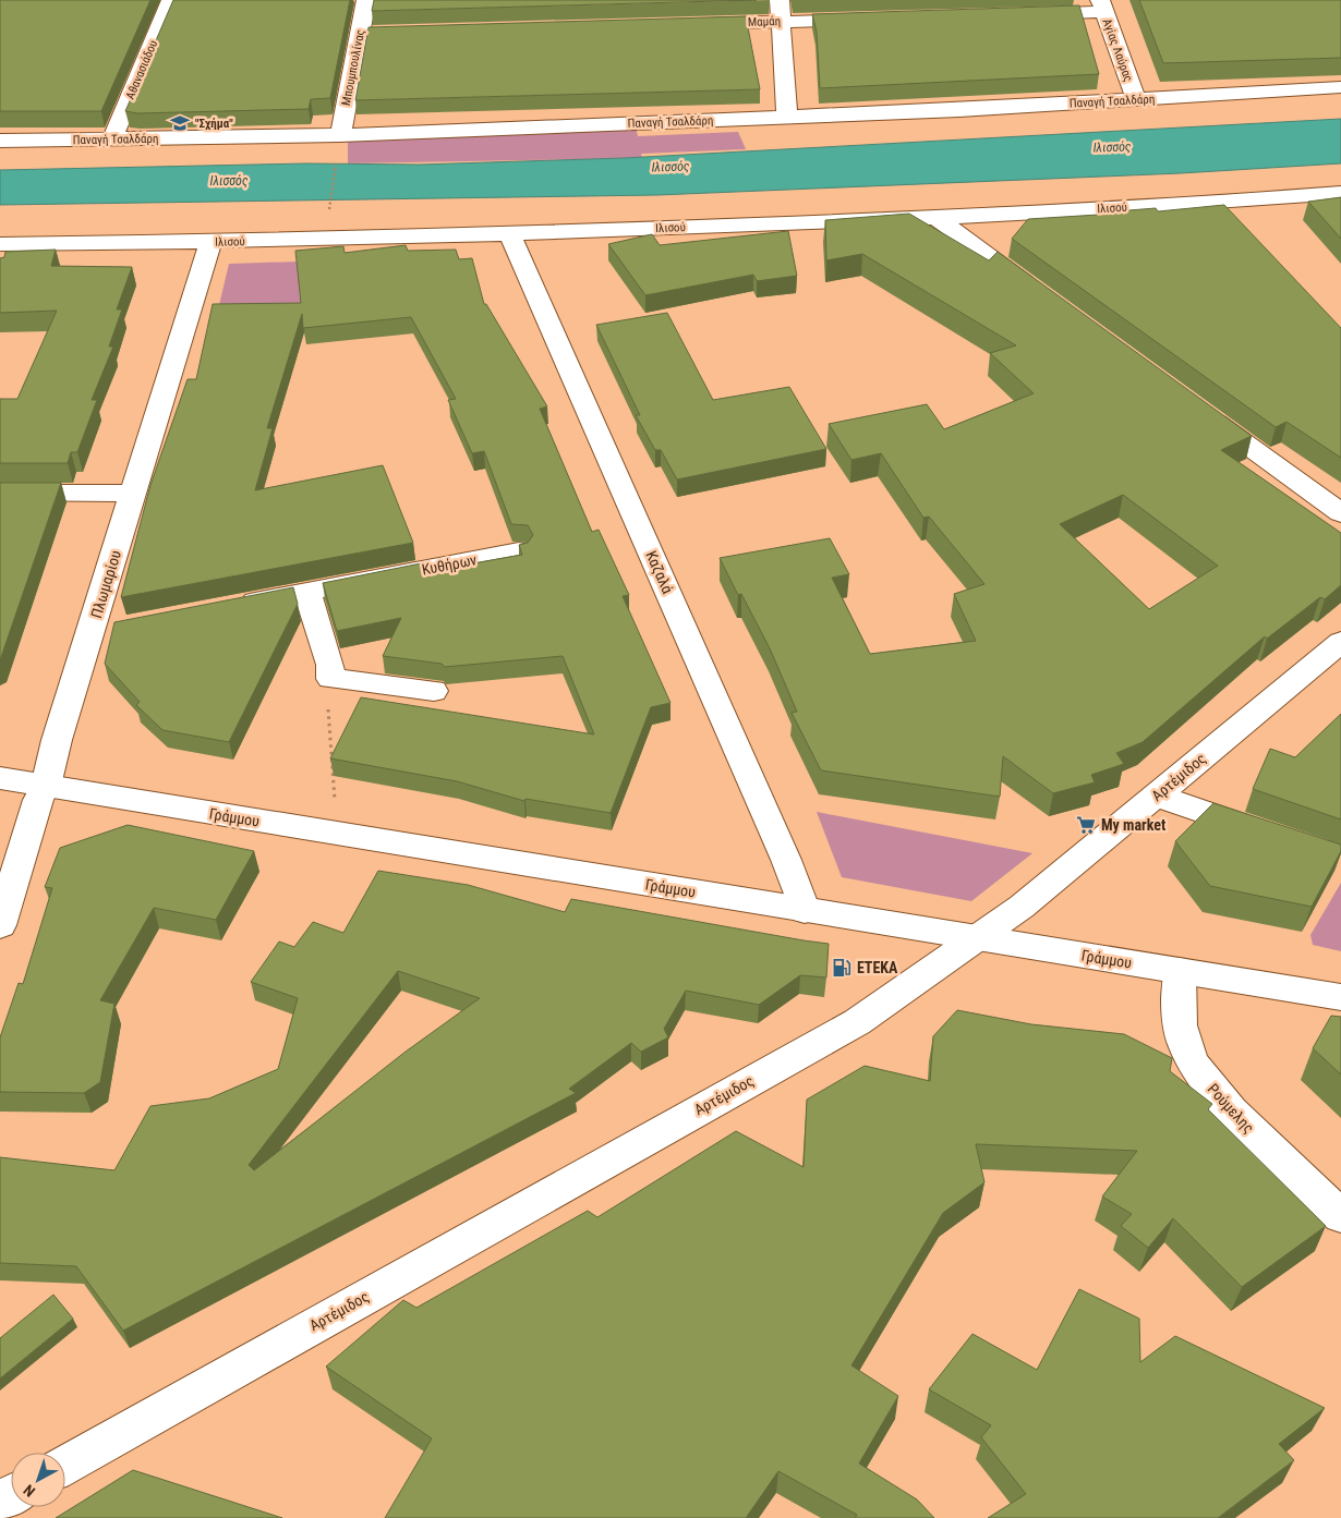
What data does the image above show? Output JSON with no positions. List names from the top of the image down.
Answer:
{
  "streets": {
    "street": [
      "Μαμάη",
      "Αγίας Λαύρας",
      "Μπουμπουλίνας",
      "Αθανασιάδου",
      "Παναγή Τσαλδάρη",
      "Ιλισού",
      "Κυθήρων",
      "Καζαλά",
      "Πλωμαρίου",
      "Αρτέμιδος",
      "Γράμμου",
      "Ρούμελης"
    ]
  },
  "crossings": [
    ["Αγίας Λαύρας", "Παναγή Τσαλδάρη"],
    ["Μπουμπουλίνας", "Παναγή Τσαλδάρη"],
    ["Αθανασιάδου", "Παναγή Τσαλδάρη"],
    ["Ιλισού", "Καζαλά"],
    ["Ιλισού", "Πλωμαρίου"],
    ["Καζαλά", "Γράμμου"],
    ["Πλωμαρίου", "Γράμμου"],
    ["Αρτέμιδος", "Γράμμου"],
    ["Γράμμου", "Ρούμελης"]
  ],
  "water": ["Ιλισσός"],
  "places": {
    "school or university": ["\"Σχήμα\""],
    "supermarket": ["My market"],
    "fuel station": ["ΕΤΕΚΑ"]
  },
  "north": "bottom left"
}
